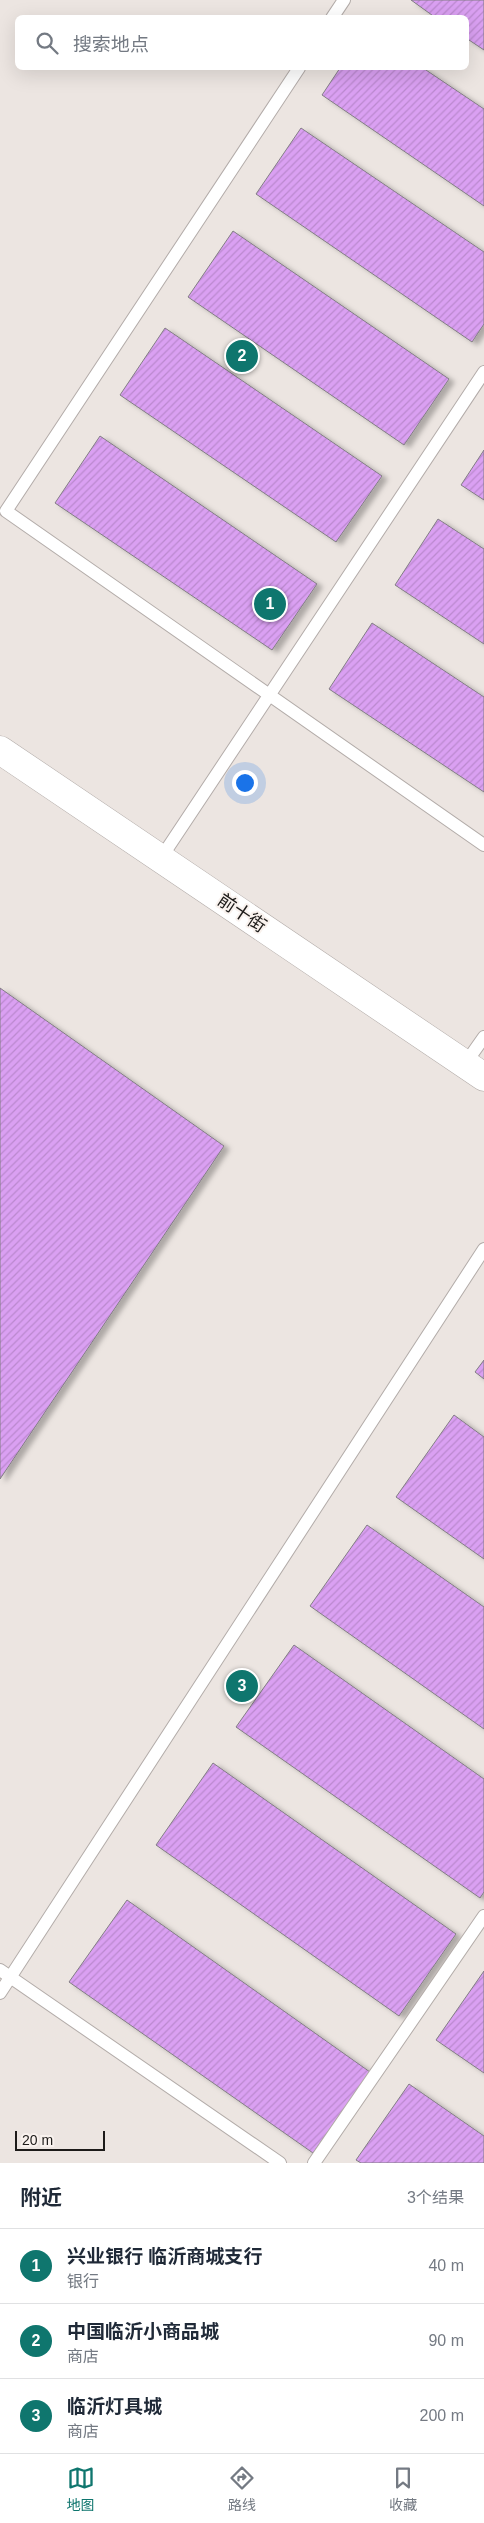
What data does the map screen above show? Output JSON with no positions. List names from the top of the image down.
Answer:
{
  "streets": {
    "main road": ["前十街"]
  },
  "scale_bar": "20 m",
  "page": {
    "search": "搜索地点",
    "pins": ["2", "1", "3"],
    "scale": "20 m",
    "heading": ["附近", "3个结果"],
    "list": [
      {
        "mark": "1",
        "name": "兴业银行 临沂商城支行",
        "note": "银行",
        "value": "40 m"
      },
      {
        "mark": "2",
        "name": "中国临沂小商品城",
        "note": "商店",
        "value": "90 m"
      },
      {
        "mark": "3",
        "name": "临沂灯具城",
        "note": "商店",
        "value": "200 m"
      }
    ],
    "nav": ["地图", "路线", "收藏"]
  }
}
